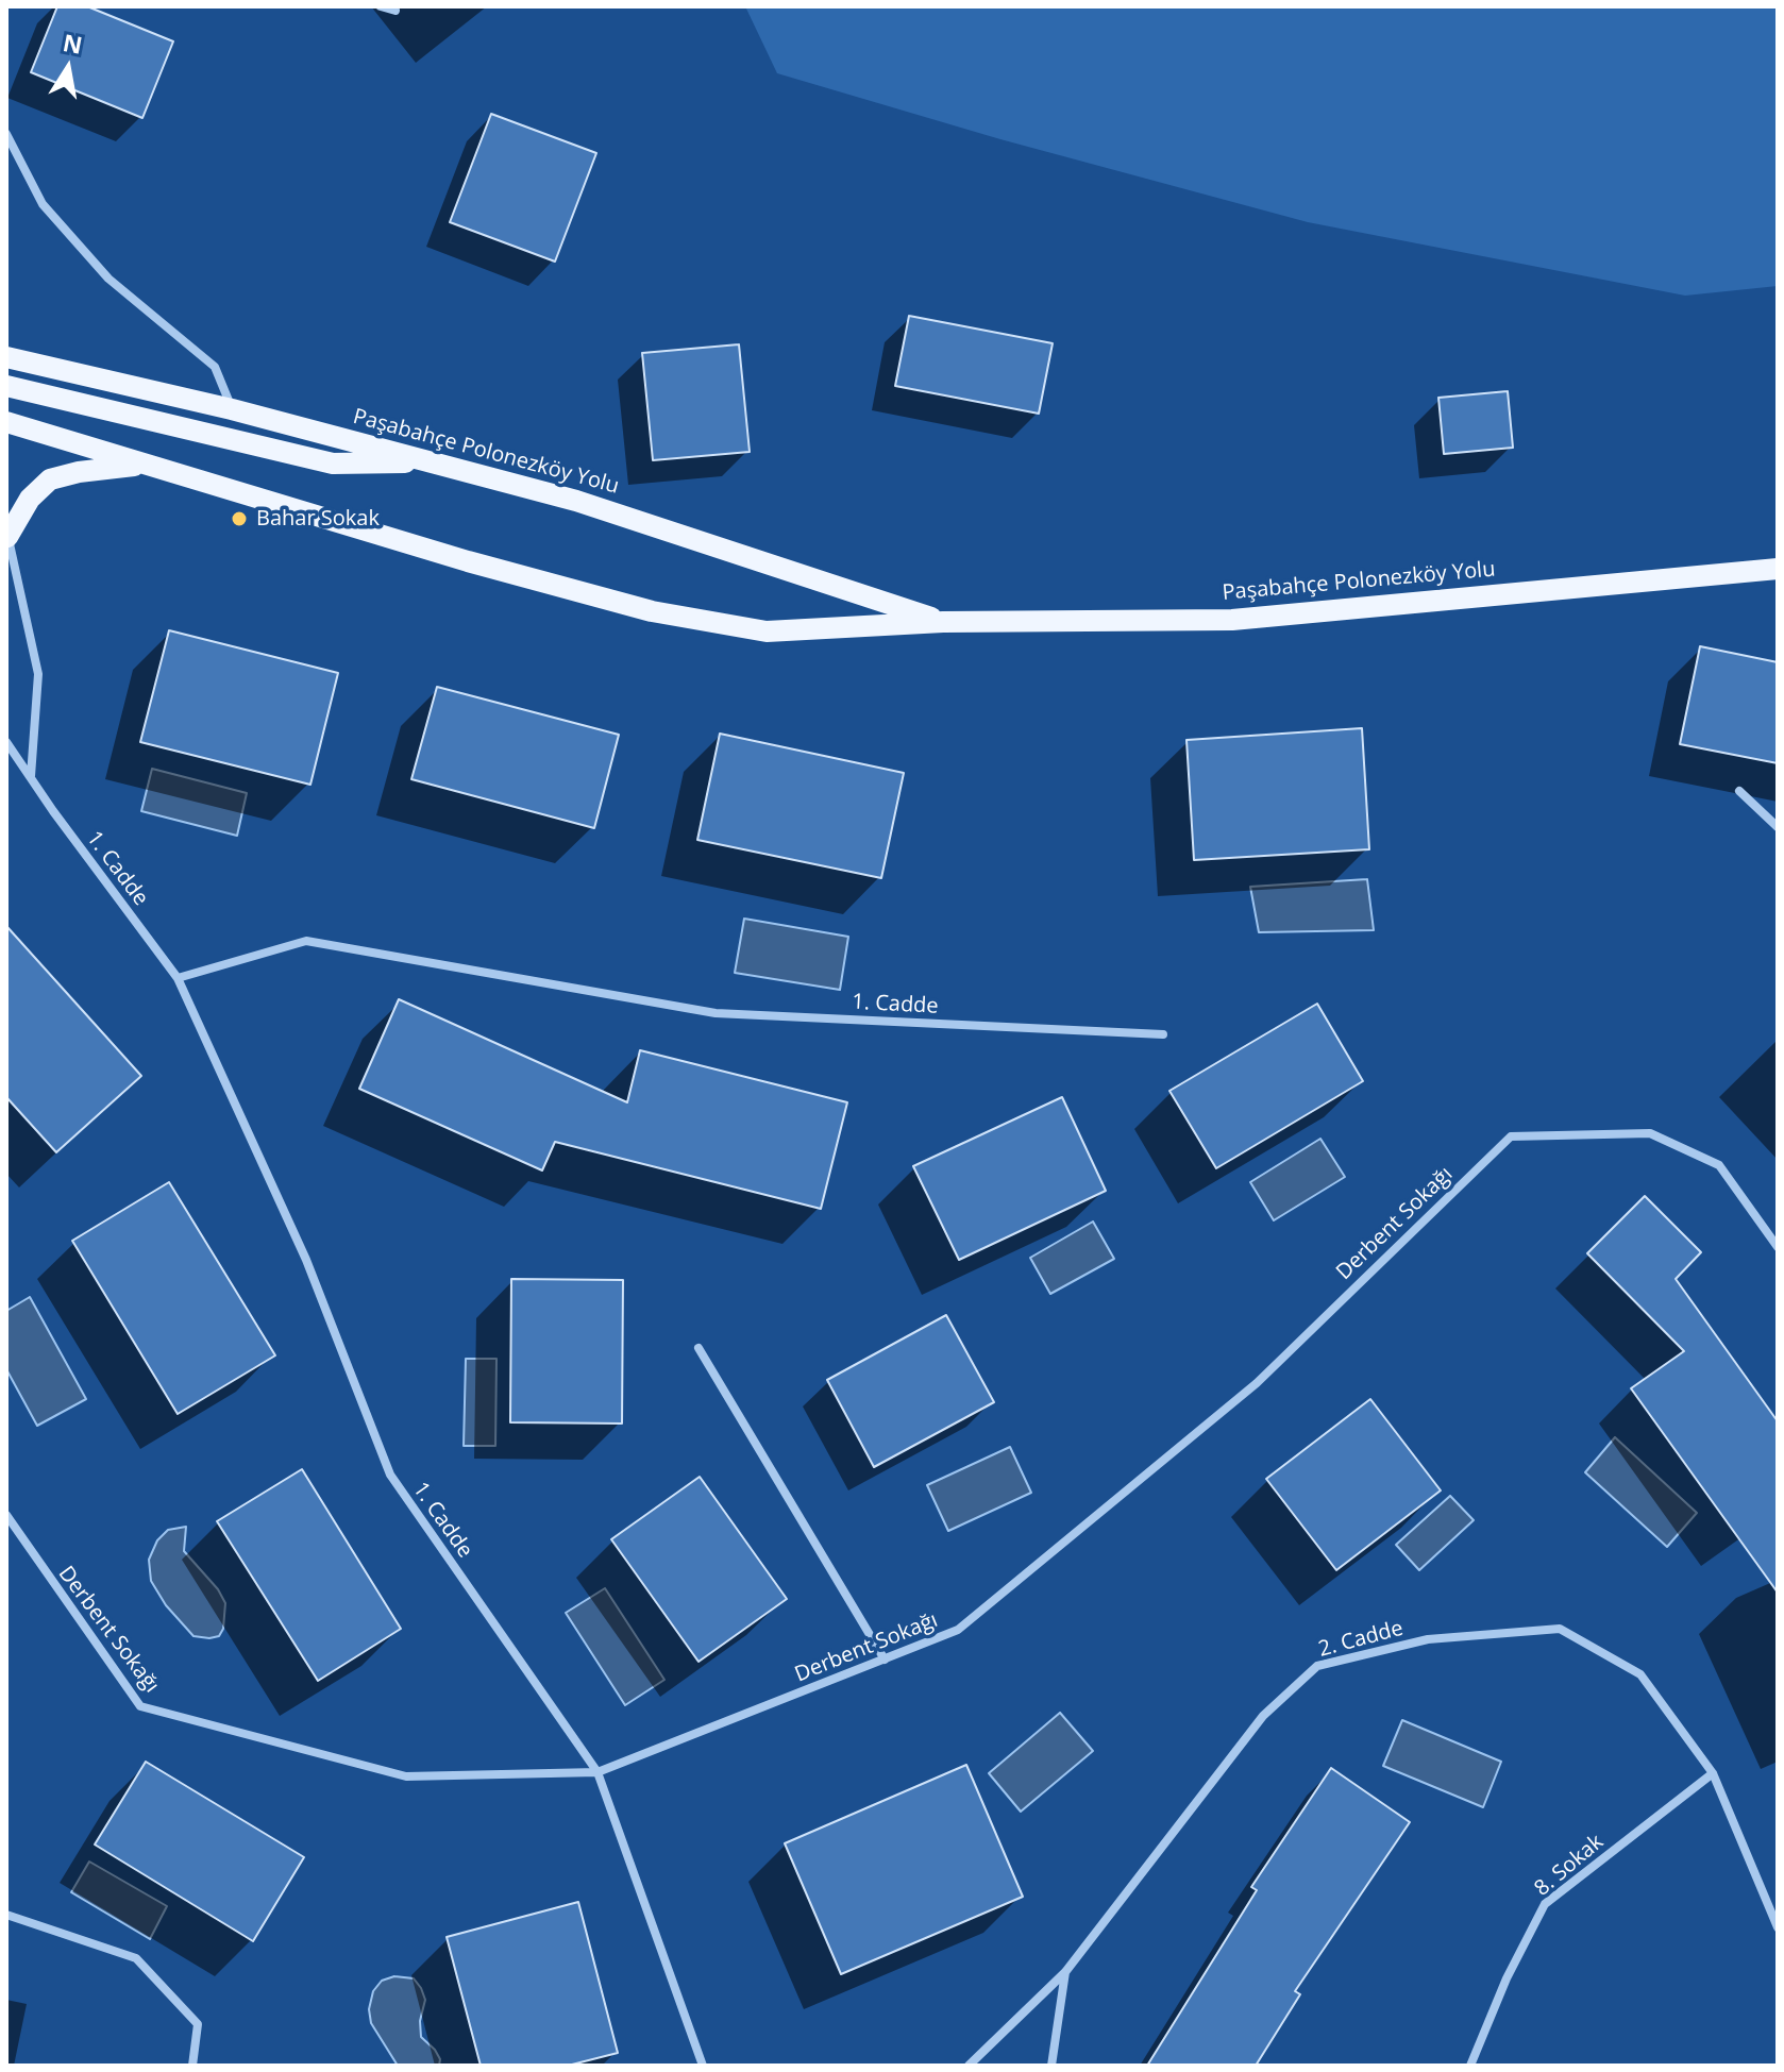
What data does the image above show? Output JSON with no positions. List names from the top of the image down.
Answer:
{
  "streets": {
    "main road": ["Paşabahçe Polonezköy Yolu"],
    "street": [
      "1. Cadde",
      "Derbent Sokağı",
      "2. Cadde",
      "8. Sokak"
    ]
  },
  "crossings": [
    ["1. Cadde", "Derbent Sokağı"],
    ["2. Cadde", "8. Sokak"]
  ],
  "places": ["Bahar Sokak"],
  "north": "top"
}
